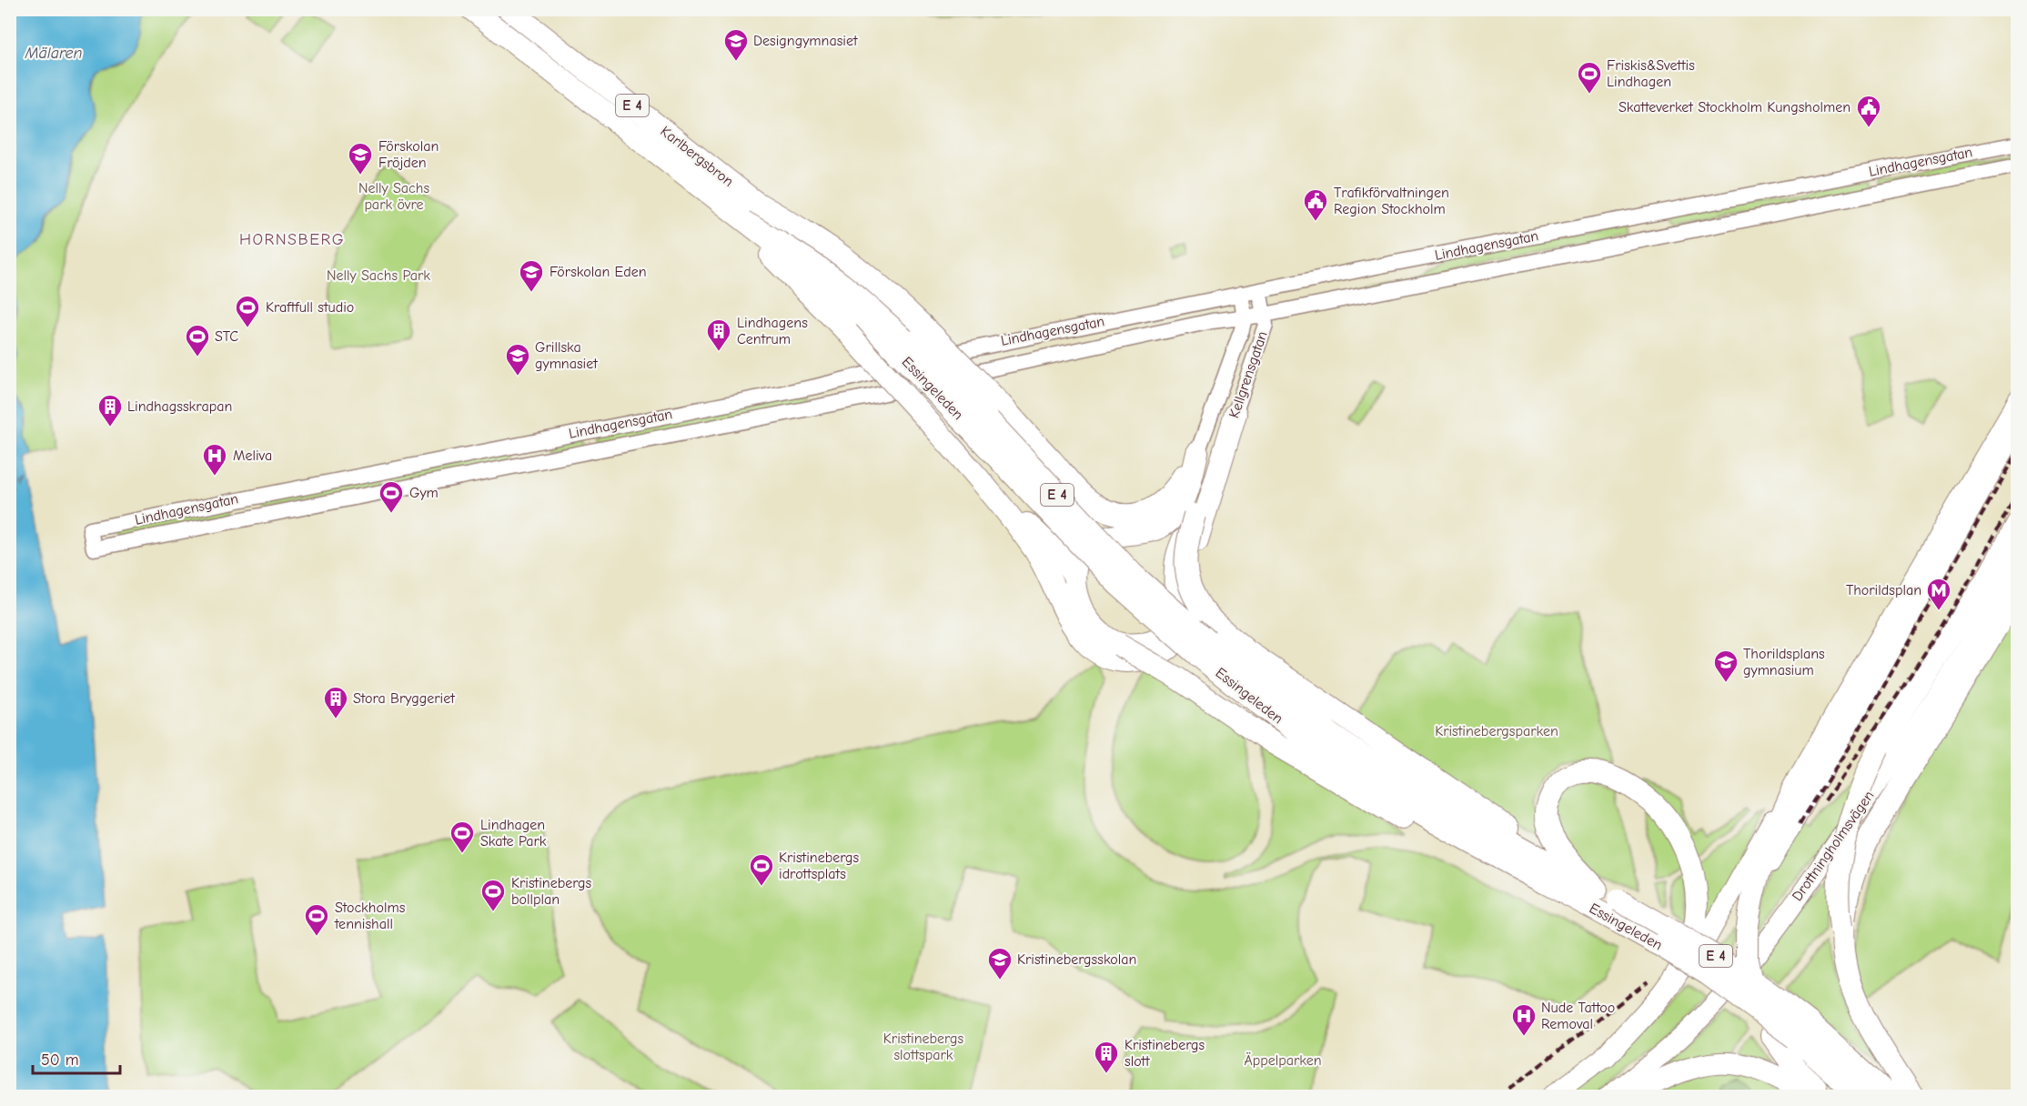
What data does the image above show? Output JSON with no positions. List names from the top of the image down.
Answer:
{
  "streets": {
    "highway": ["E 4", "Karlbergsbron", "Essingeleden"],
    "main road": ["Drottningholmsvägen"],
    "street": ["Lindhagensgatan", "Kellgrensgatan"]
  },
  "crossings": [
    ["Karlbergsbron", "Essingeleden"],
    ["Lindhagensgatan", "Kellgrensgatan"]
  ],
  "districts": ["HORNSBERG"],
  "water": ["Mälaren"],
  "parks": [
    "Nelly Sachs park övre",
    "Nelly Sachs Park",
    "Kristinebergsparken",
    "Kristinebergs slottspark",
    "Äppelparken"
  ],
  "places": {
    "school or university": [
      "Designgymnasiet",
      "Förskolan Fröjden",
      "Förskolan Eden",
      "Grillska gymnasiet",
      "Thorildsplans gymnasium",
      "Kristinebergsskolan"
    ],
    "sports": [
      "Friskis&Svettis Lindhagen",
      "Kraftfull studio",
      "STC",
      "Gym",
      "Lindhagen Skate Park",
      "Kristinebergs idrottsplats",
      "Kristinebergs bollplan",
      "Stockholms tennishall"
    ],
    "public building": ["Skatteverket Stockholm Kungsholmen", "Trafikförvaltningen Region Stockholm"],
    "building": [
      "Lindhagens Centrum",
      "Lindhagsskrapan",
      "Stora Bryggeriet",
      "Kristinebergs slott"
    ],
    "hospital": ["Meliva", "Nude Tattoo Removal"],
    "metro station": ["Thorildsplan"]
  },
  "scale_bar": "50 m"
}
